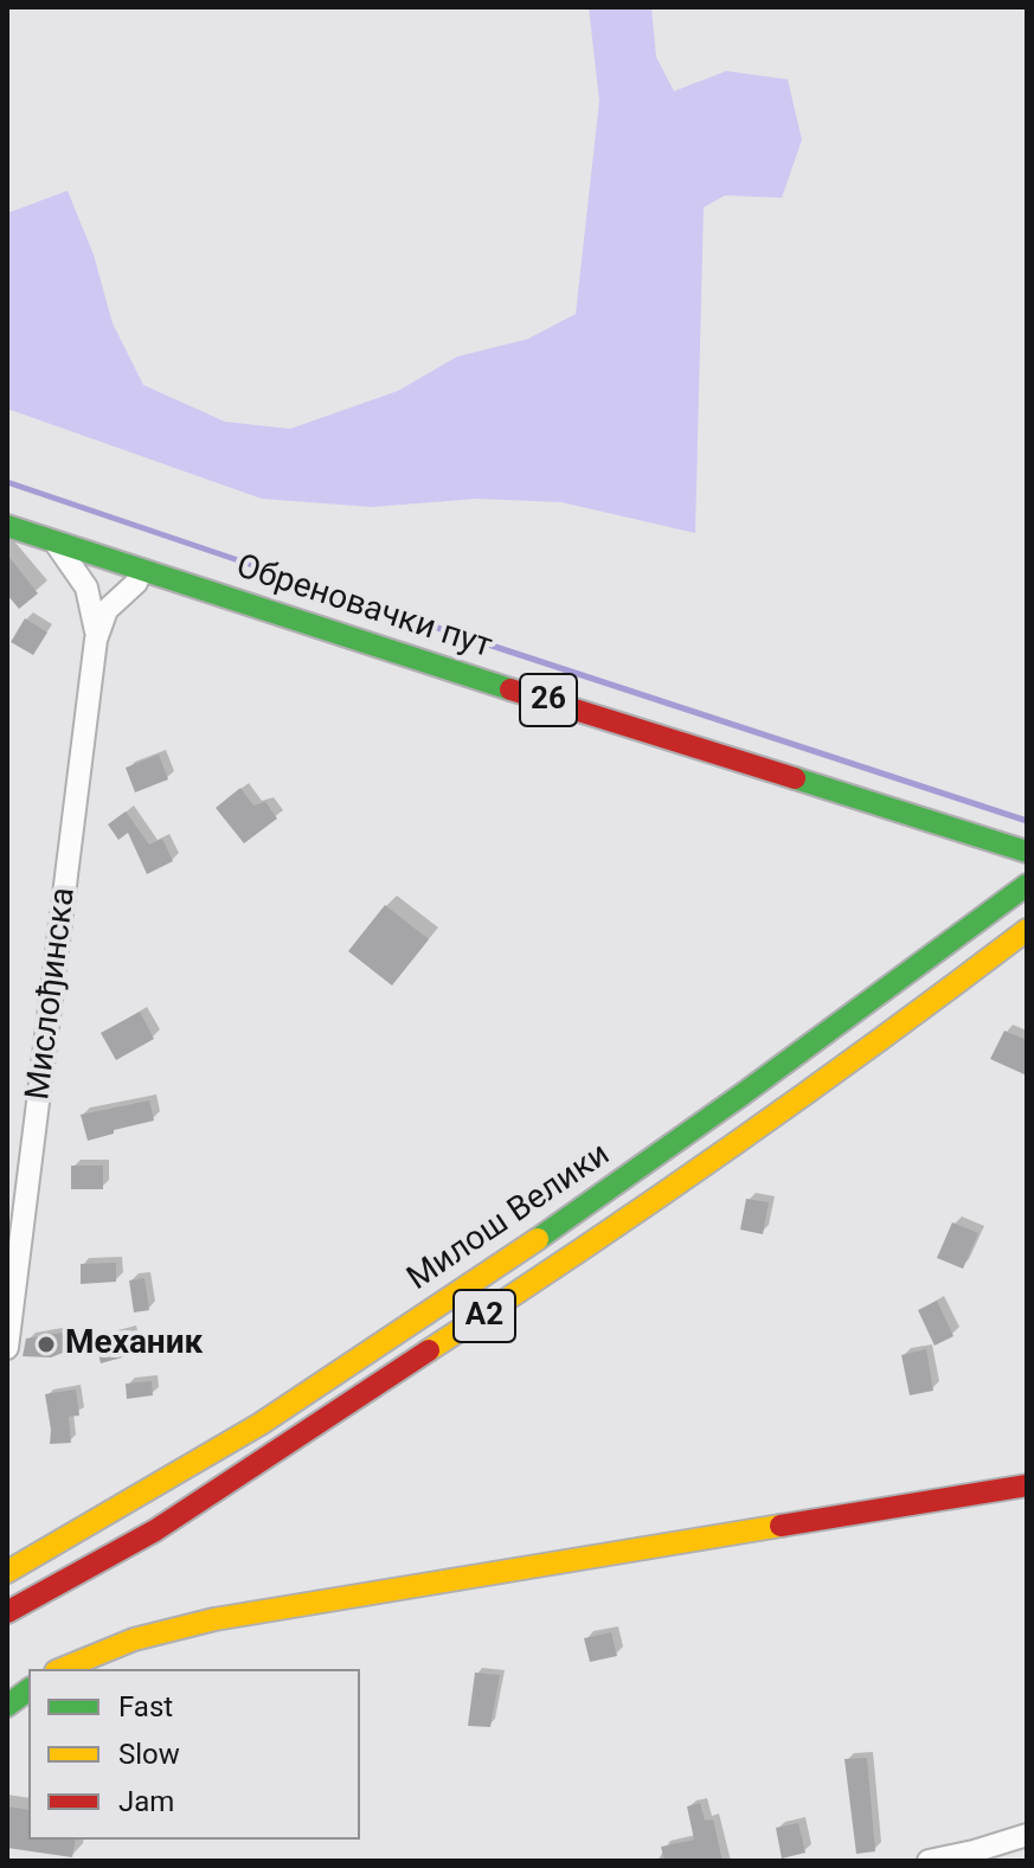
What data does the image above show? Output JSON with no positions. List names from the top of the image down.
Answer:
{
  "streets": {
    "main road": [
      "Обреновачки пут",
      "26",
      "Милош Велики",
      "A2"
    ],
    "street": ["Мислођинска"]
  },
  "crossings": [
    ["Обреновачки пут", "Мислођинска"]
  ],
  "places": ["Механик"],
  "legend": ["Fast", "Slow", "Jam"]
}
